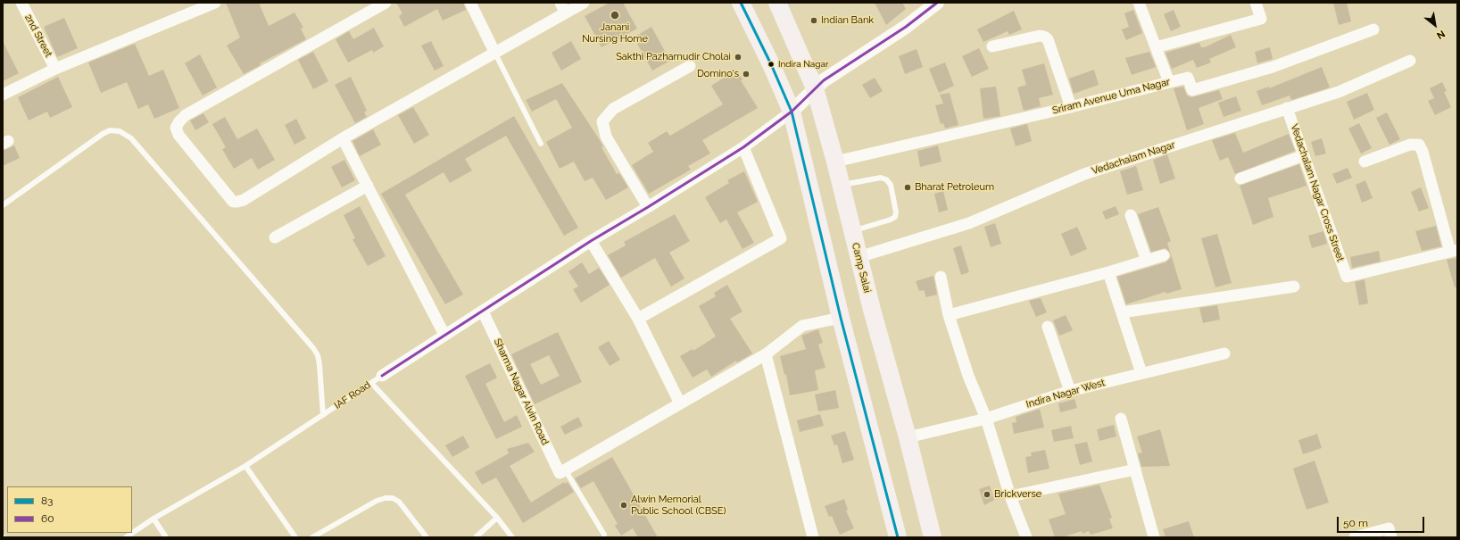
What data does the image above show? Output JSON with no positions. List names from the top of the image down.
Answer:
{
  "streets": {
    "main road": ["Camp Salai"],
    "street": [
      "2nd Street",
      "Sriram Avenue Uma Nagar",
      "Vedachalam Nagar",
      "Vedachalam Nagar Cross Street",
      "Sharma Nagar Alvin Road",
      "Indira Nagar West",
      "IAF Road"
    ]
  },
  "crossings": [
    ["Sriram Avenue Uma Nagar", "Camp Salai"],
    ["Vedachalam Nagar", "Vedachalam Nagar Cross Street"],
    ["Vedachalam Nagar", "Camp Salai"],
    ["Camp Salai", "Indira Nagar West"],
    ["Camp Salai", "IAF Road"],
    ["Sharma Nagar Alvin Road", "IAF Road"]
  ],
  "places": [
    "Janani Nursing Home",
    "Indian Bank",
    "Sakthi Pazhamudir Cholai",
    "Indira Nagar",
    "Domino's",
    "Bharat Petroleum",
    "Brickverse",
    "Alwin Memorial Public School (CBSE)"
  ],
  "lines": ["transit line 83", "transit line 60"],
  "legend": ["83", "60"],
  "scale_bar": "50 m",
  "north": "bottom right"
}
